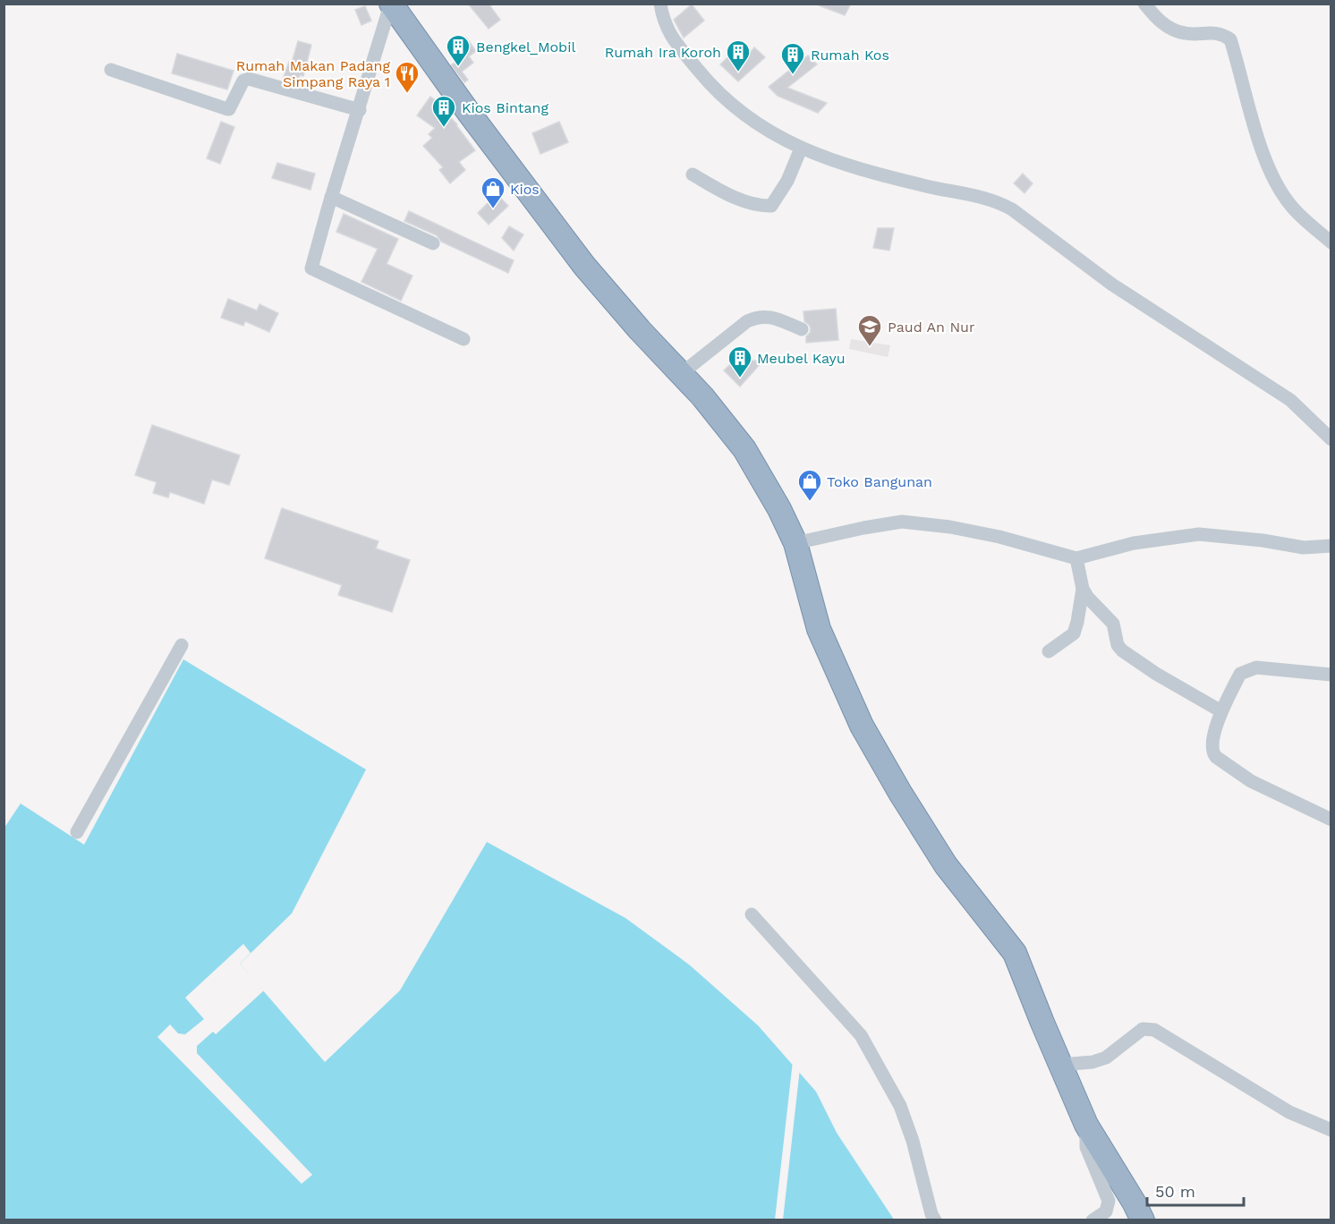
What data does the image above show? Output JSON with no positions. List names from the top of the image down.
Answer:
{
  "places": {
    "building": [
      "Bengkel_Mobil",
      "Rumah Ira Koroh",
      "Rumah Kos",
      "Kios Bintang",
      "Meubel Kayu"
    ],
    "restaurant": ["Rumah Makan Padang Simpang Raya 1"],
    "shop": ["Kios", "Toko Bangunan"],
    "school or university": ["Paud An Nur"]
  },
  "scale_bar": "50 m"
}
